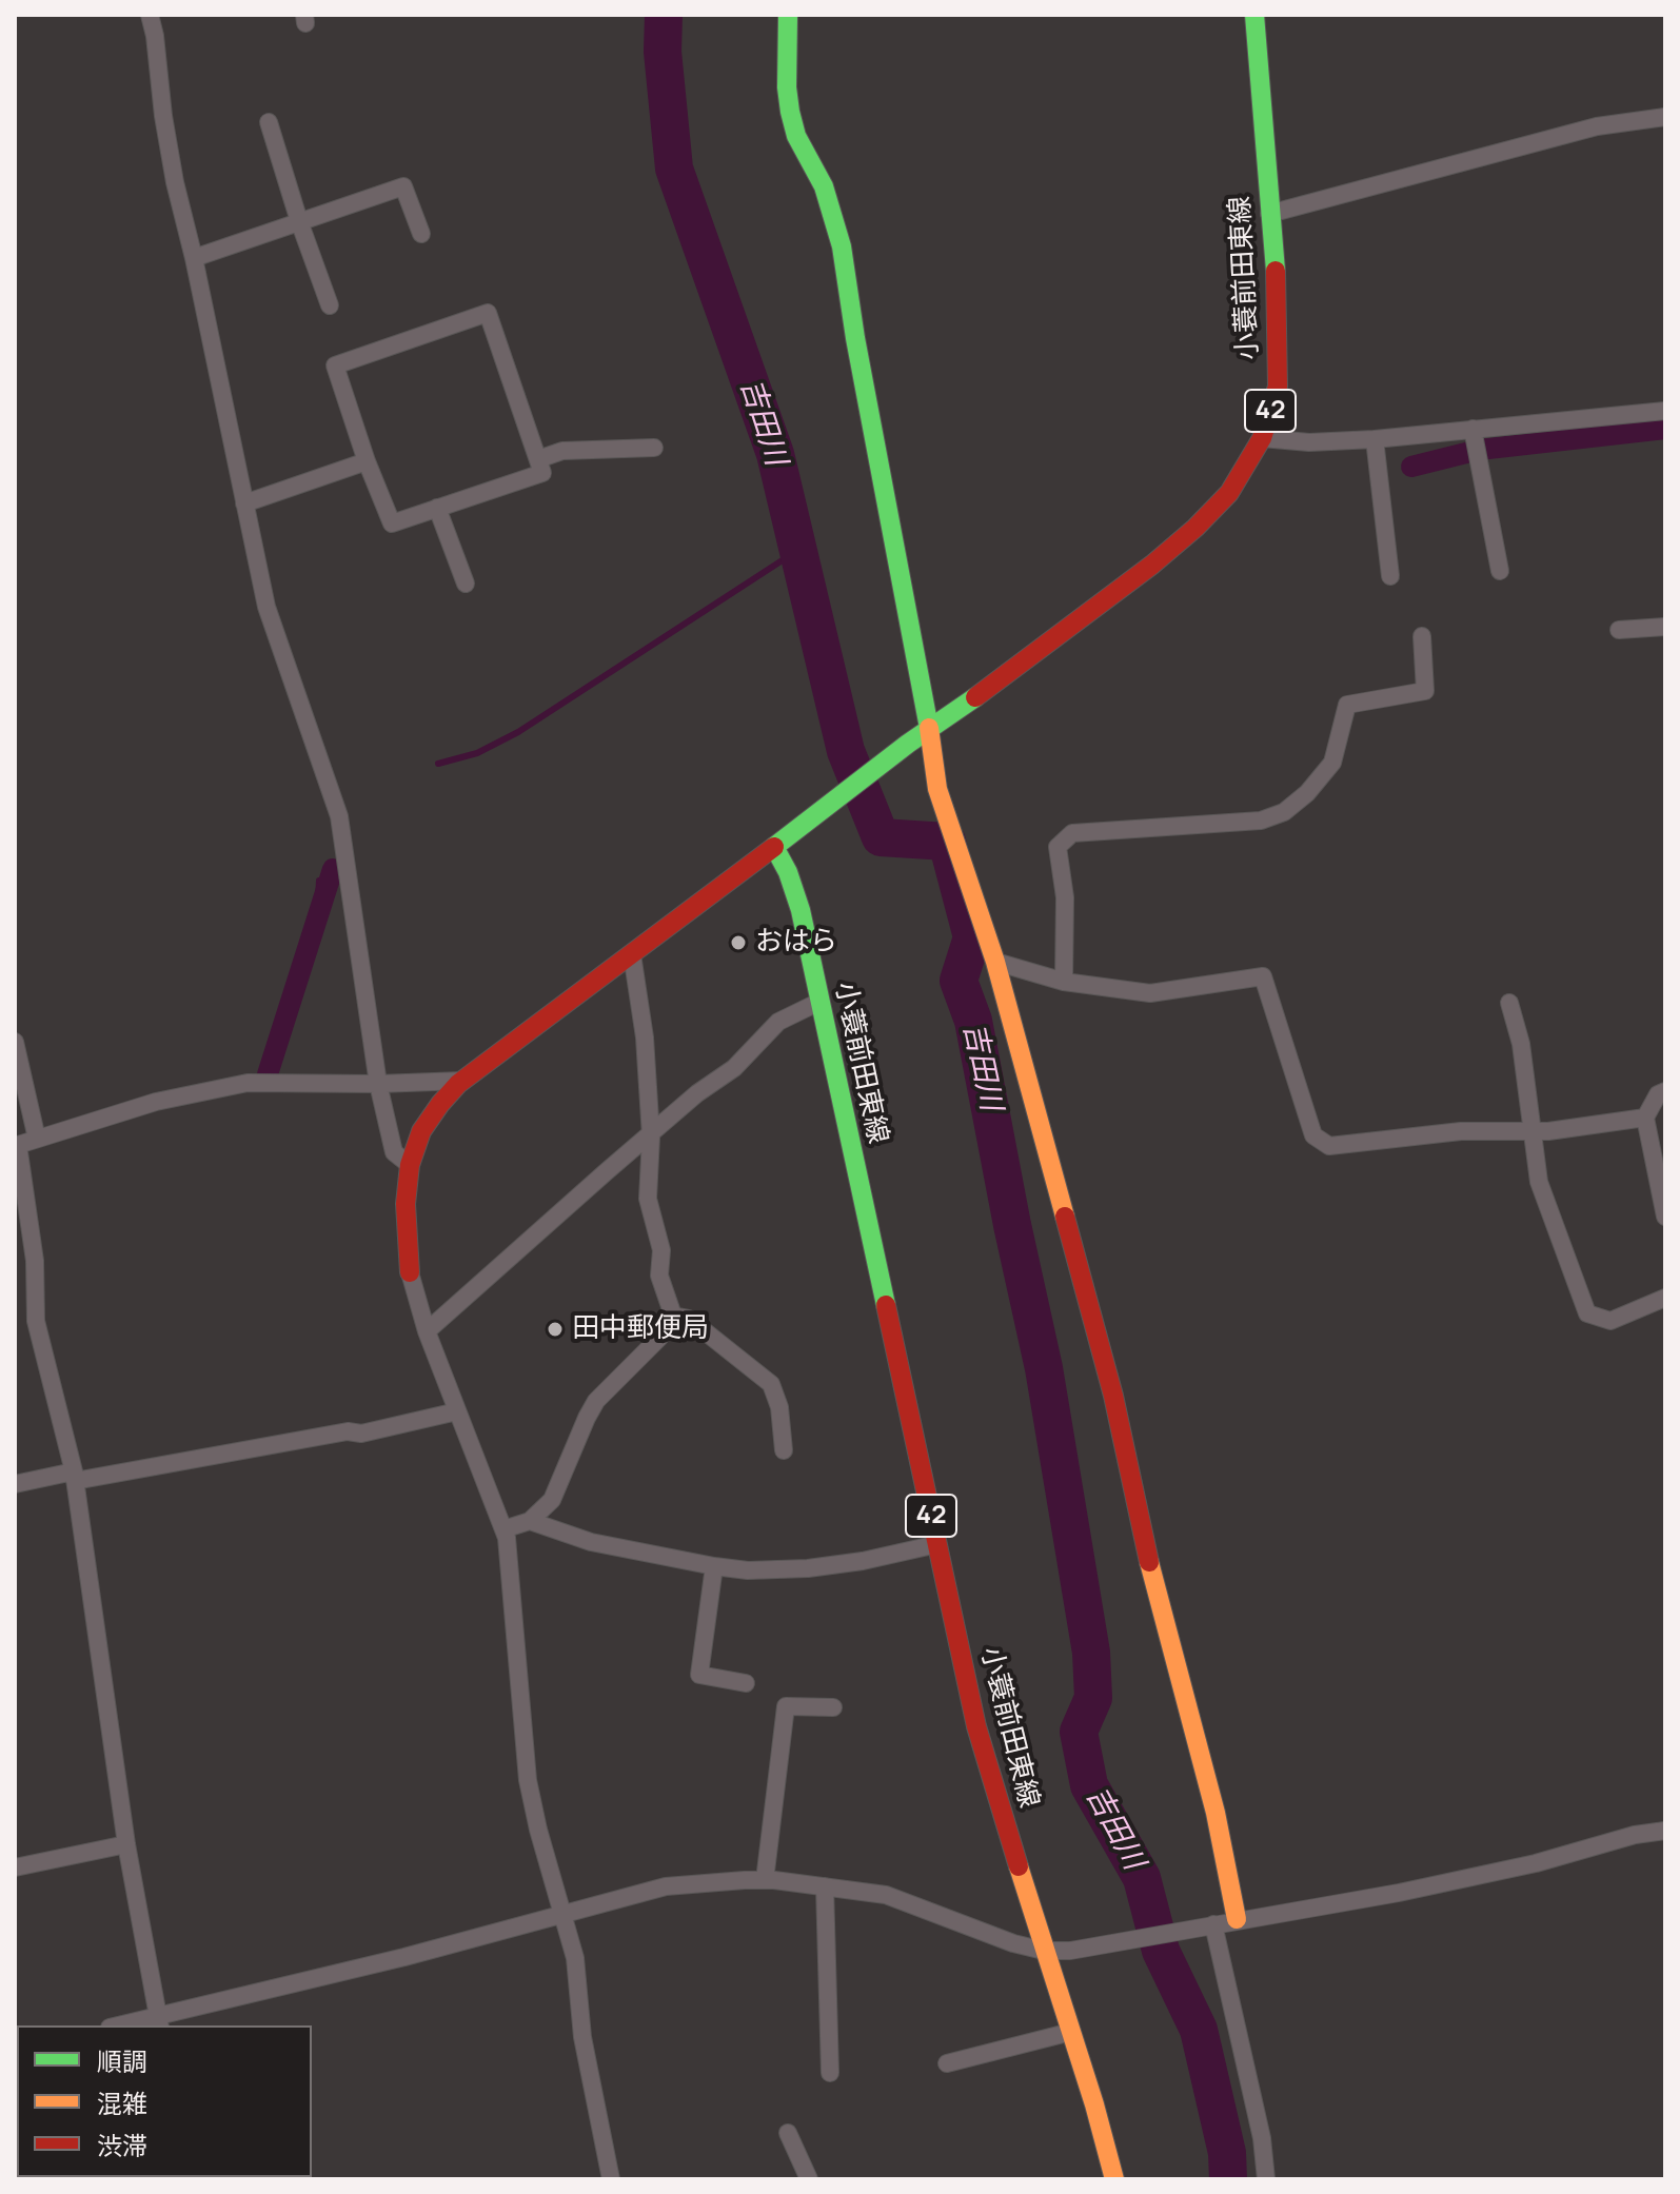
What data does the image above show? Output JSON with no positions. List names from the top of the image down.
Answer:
{
  "streets": {
    "street": ["小蓑前田東線", "42"]
  },
  "water": ["吉田川"],
  "places": ["おはら", "田中郵便局"],
  "legend": ["順調", "混雑", "渋滞"]
}
